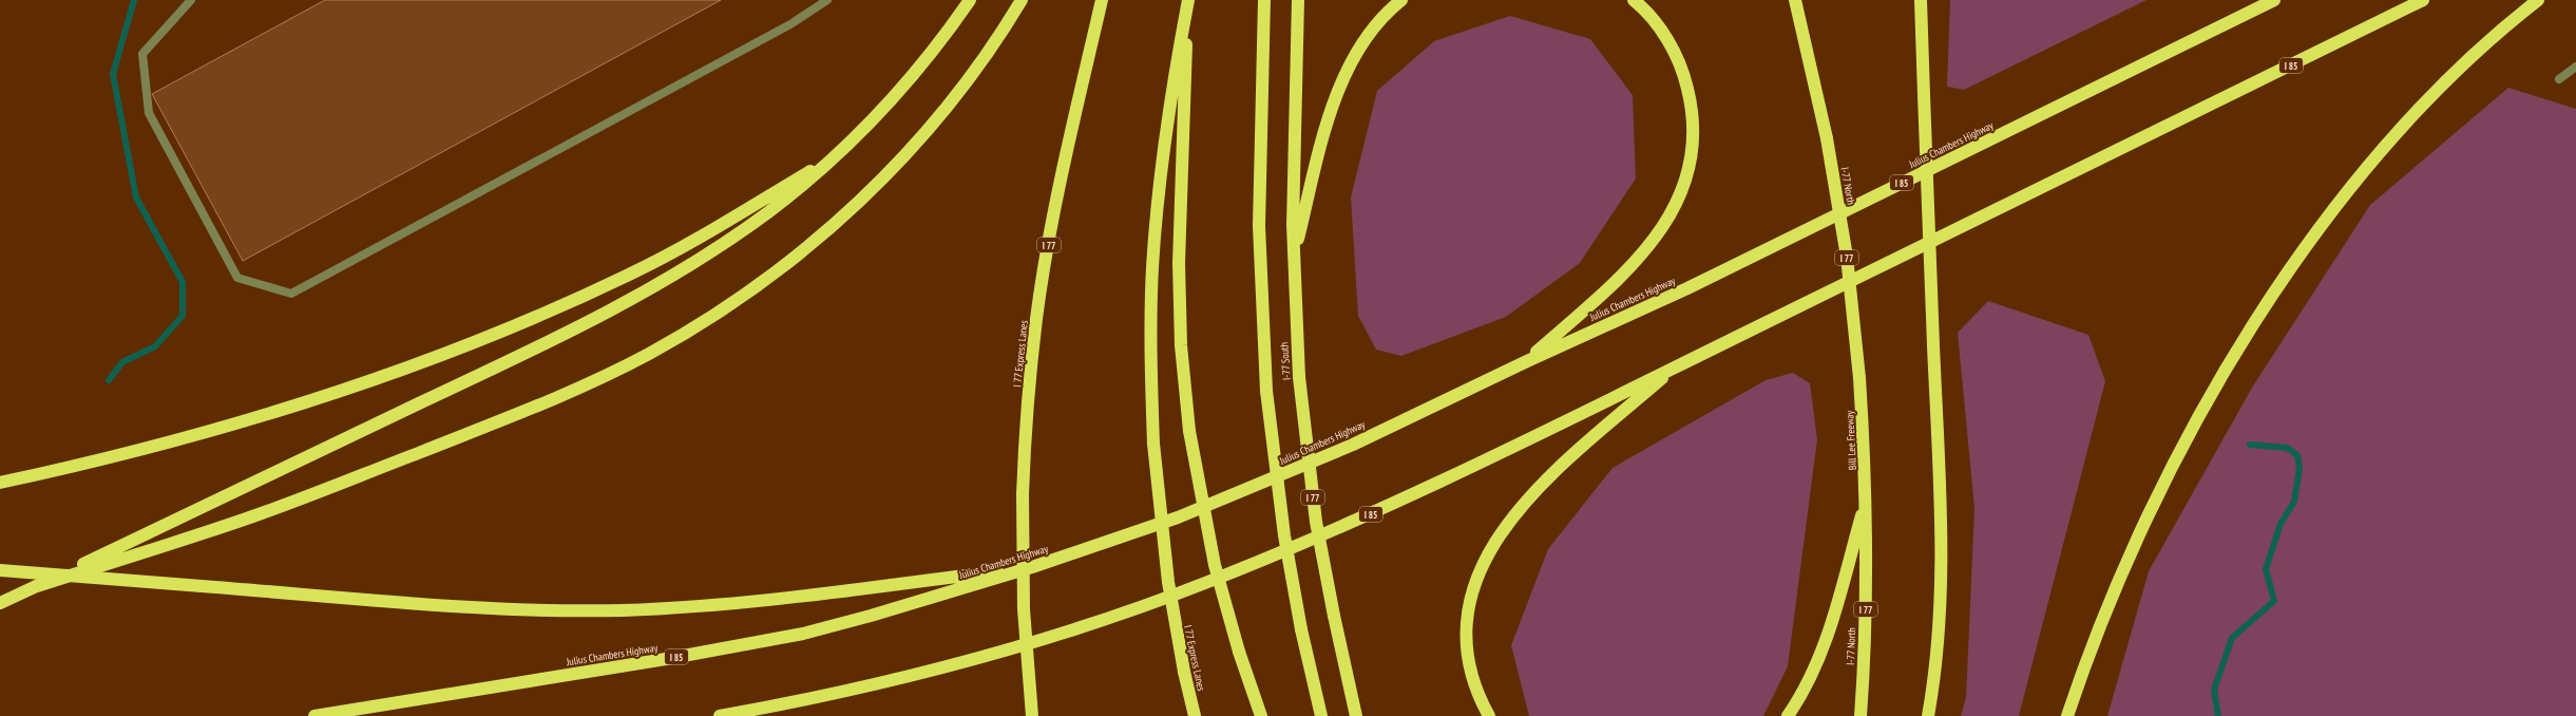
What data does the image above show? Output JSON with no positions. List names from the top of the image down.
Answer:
{
  "streets": {
    "highway": [
      "I 85",
      "Julius Chambers Highway",
      "I-77 North",
      "I 77",
      "I 77 Express Lanes",
      "I-77 South",
      "Bill Lee Freeway"
    ]
  },
  "crossings": [
    ["I-77 North", "Bill Lee Freeway"]
  ]
}
